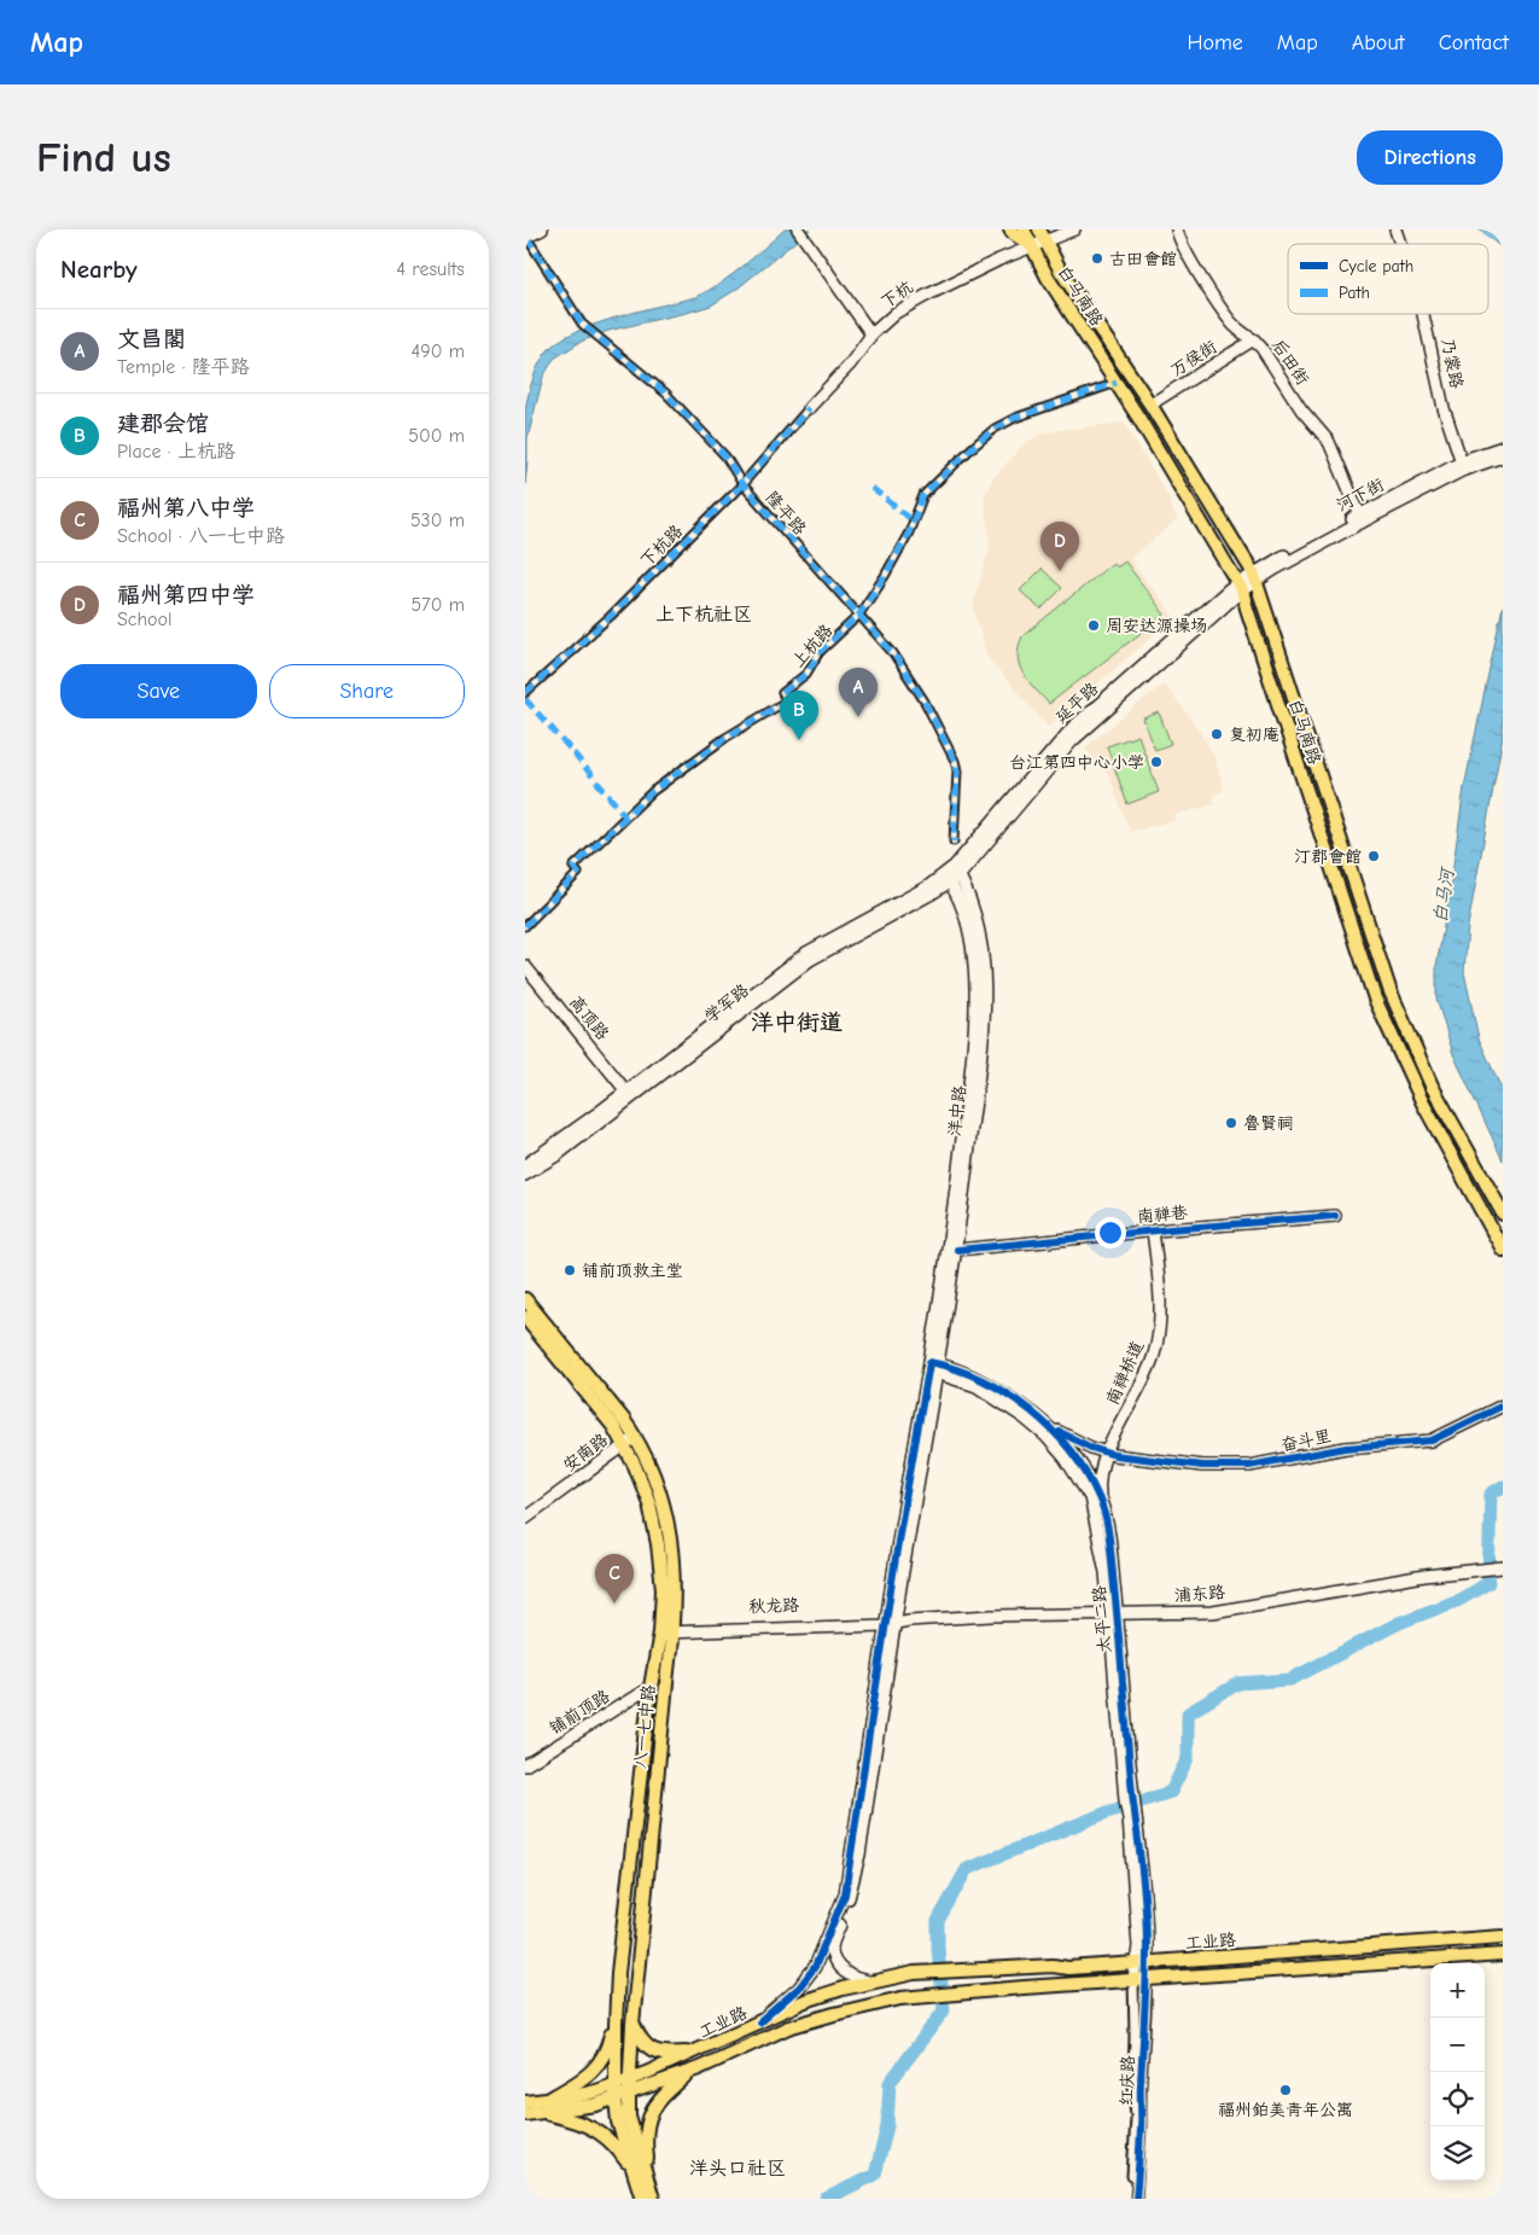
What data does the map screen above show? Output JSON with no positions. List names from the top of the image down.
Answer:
{
  "streets": {
    "main road": ["白马南路", "八一七中路", "工业路"],
    "street": [
      "下杭",
      "万侯街",
      "后田街",
      "乃裳路",
      "河下街",
      "隆平路",
      "下杭路",
      "上杭路",
      "延平路",
      "学军路",
      "高顶路",
      "洋中路",
      "南禅巷",
      "南禅桥道",
      "奋斗里",
      "安南路",
      "浦东路",
      "秋龙路",
      "太平二路",
      "铺前顶路",
      "红庆路"
    ]
  },
  "crossings": [
    ["下杭", "白马南路"],
    ["下杭", "下杭路"],
    ["白马南路", "河下街"],
    ["白马南路", "上杭路"],
    ["白马南路", "延平路"],
    ["万侯街", "后田街"],
    ["后田街", "河下街"],
    ["乃裳路", "河下街"],
    ["河下街", "延平路"],
    ["隆平路", "下杭路"],
    ["隆平路", "上杭路"],
    ["延平路", "学军路"],
    ["延平路", "洋中路"],
    ["学军路", "高顶路"],
    ["学军路", "洋中路"],
    ["洋中路", "南禅巷"],
    ["洋中路", "太平二路"],
    ["南禅巷", "南禅桥道"],
    ["南禅桥道", "奋斗里"],
    ["南禅桥道", "太平二路"],
    ["奋斗里", "太平二路"],
    ["安南路", "八一七中路"],
    ["浦东路", "秋龙路"],
    ["浦东路", "太平二路"],
    ["秋龙路", "八一七中路"],
    ["太平二路", "工业路"],
    ["太平二路", "红庆路"],
    ["铺前顶路", "八一七中路"],
    ["八一七中路", "工业路"],
    ["工业路", "红庆路"]
  ],
  "districts": ["上下杭社区", "洋中街道", "洋头口社区"],
  "water": ["白马河"],
  "places": [
    "古田會館",
    "周安达源操场",
    "复初庵",
    "台江第四中心小学",
    "汀郡會館",
    "魯賢祠",
    "铺前顶救主堂",
    "福州鉑美青年公寓"
  ],
  "legend": ["Cycle path", "Path"],
  "page": {
    "header": "Map",
    "nav": [
      "Home",
      "Map",
      "About",
      "Contact"
    ],
    "buttons": [
      "Directions",
      ["Save", "Share"]
    ],
    "title": "Find us",
    "heading": ["Nearby", "4 results"],
    "list": [
      {
        "mark": "A",
        "name": "文昌閣",
        "note": "Temple · 隆平路",
        "value": "490 m"
      },
      {
        "mark": "B",
        "name": "建郡会馆",
        "note": "Place · 上杭路",
        "value": "500 m"
      },
      {
        "mark": "C",
        "name": "福州第八中学",
        "note": "School · 八一七中路",
        "value": "530 m"
      },
      {
        "mark": "D",
        "name": "福州第四中学",
        "note": "School",
        "value": "570 m"
      }
    ],
    "pins": [
      "D",
      "A",
      "B",
      "C"
    ],
    "map_buttons": ["+", "−"]
  }
}
